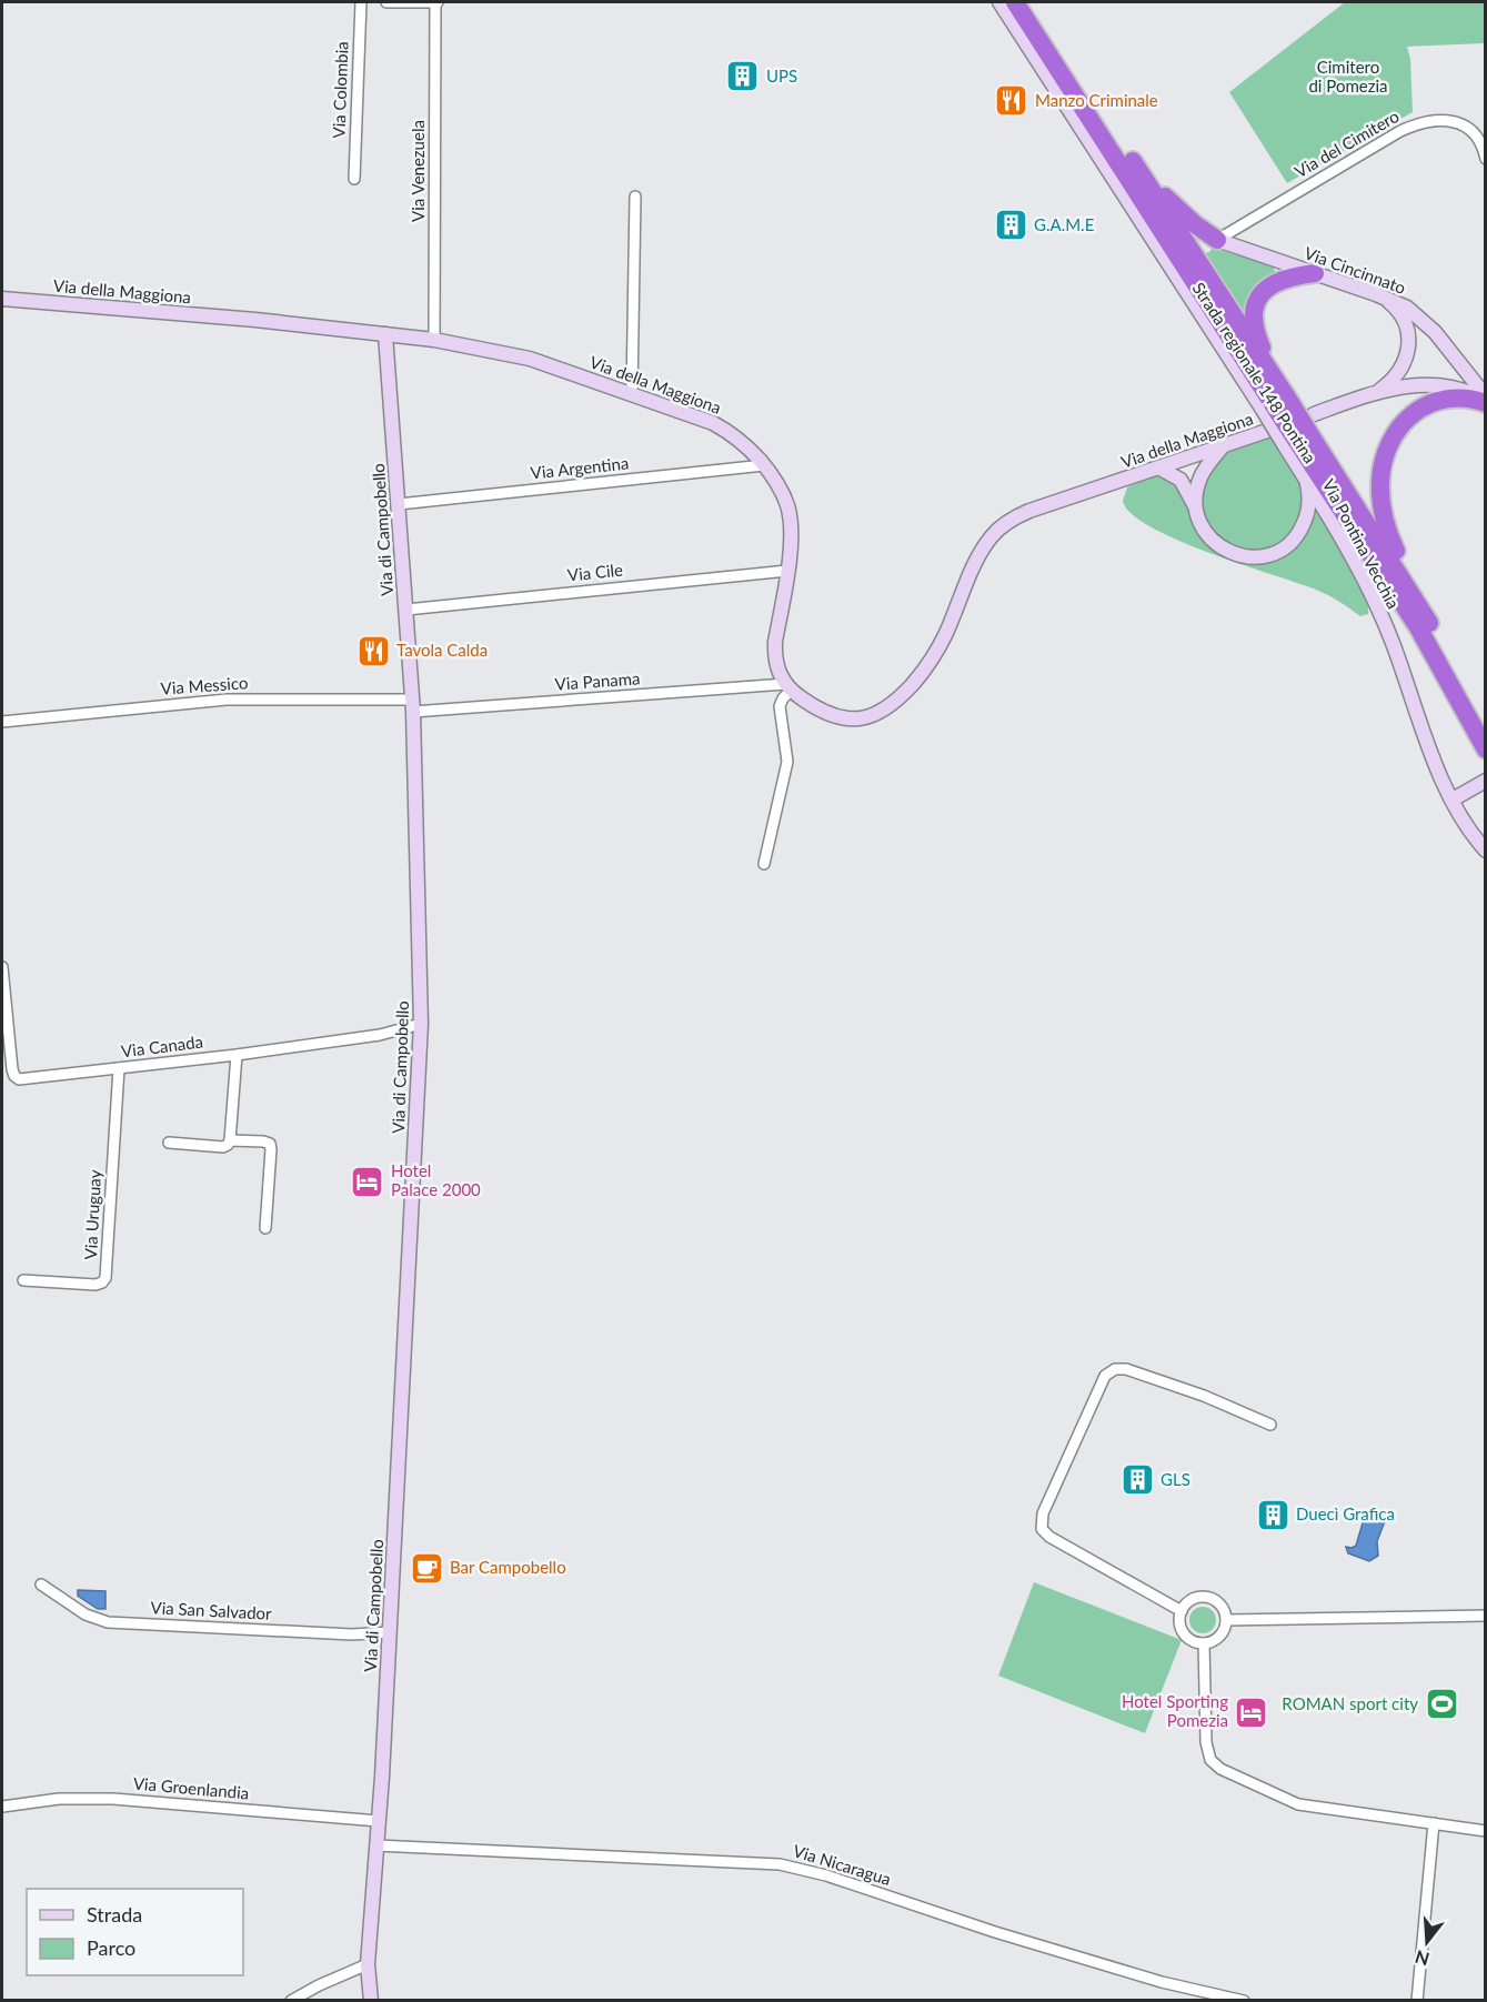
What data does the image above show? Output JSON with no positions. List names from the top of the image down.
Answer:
{
  "streets": {
    "highway": ["Strada regionale 148 Pontina"],
    "street": [
      "Via Colombia",
      "Via del Cimitero",
      "Via Venezuela",
      "Via Cincinnato",
      "Via della Maggiona",
      "Via Argentina",
      "Via di Campobello",
      "Via Pontina Vecchia",
      "Via Cile",
      "Via Panama",
      "Via Messico",
      "Via Canada",
      "Via Uruguay",
      "Via San Salvador",
      "Via Groenlandia",
      "Via Nicaragua"
    ]
  },
  "crossings": [
    ["Via del Cimitero", "Via Cincinnato"],
    ["Via Venezuela", "Via della Maggiona"],
    ["Via della Maggiona", "Via Argentina"],
    ["Via della Maggiona", "Via di Campobello"],
    ["Via della Maggiona", "Via Cile"],
    ["Via della Maggiona", "Via Panama"],
    ["Strada regionale 148 Pontina", "Via Pontina Vecchia"],
    ["Via Argentina", "Via di Campobello"],
    ["Via di Campobello", "Via Cile"],
    ["Via di Campobello", "Via Panama"],
    ["Via di Campobello", "Via Messico"],
    ["Via di Campobello", "Via Canada"],
    ["Via di Campobello", "Via San Salvador"],
    ["Via di Campobello", "Via Groenlandia"],
    ["Via di Campobello", "Via Nicaragua"],
    ["Via Panama", "Via Messico"],
    ["Via Canada", "Via Uruguay"]
  ],
  "parks": ["Cimitero di Pomezia"],
  "places": {
    "building": [
      "UPS",
      "G.A.M.E",
      "GLS",
      "Duecì Grafica"
    ],
    "restaurant": ["Manzo Criminale", "Tavola Calda"],
    "hotel": ["Hotel Palace 2000", "Hotel Sporting Pomezia"],
    "cafe": ["Bar Campobello"],
    "sports": ["ROMAN sport city"]
  },
  "legend": ["Strada", "Parco"],
  "north": "bottom"
}
